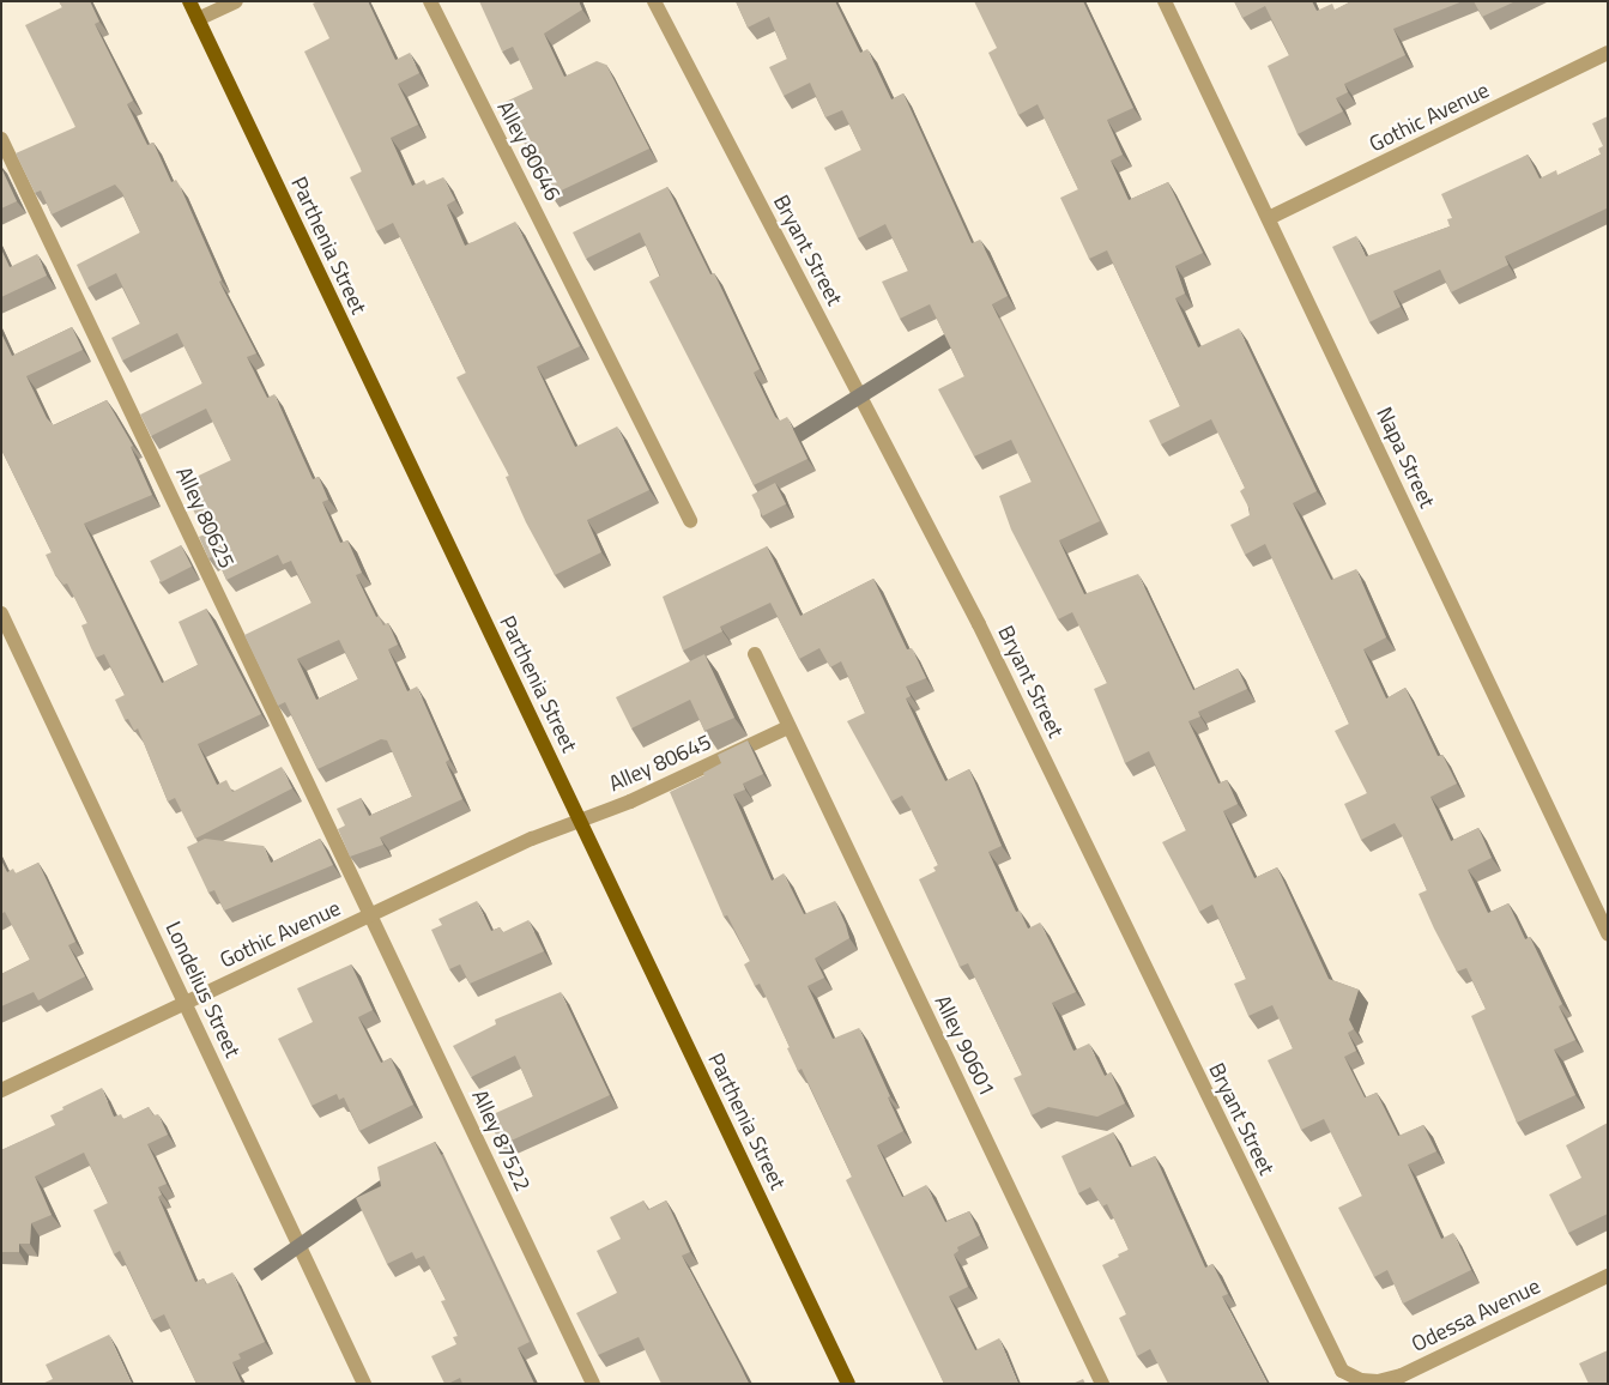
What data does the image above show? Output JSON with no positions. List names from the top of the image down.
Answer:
{
  "streets": {
    "main road": ["Parthenia Street"],
    "street": [
      "Gothic Avenue",
      "Alley 80646",
      "Bryant Street",
      "Napa Street",
      "Alley 80625",
      "Alley 80645",
      "Londelius Street",
      "Alley 90601",
      "Alley 87522",
      "Odessa Avenue"
    ]
  },
  "crossings": [
    ["Gothic Avenue", "Parthenia Street"],
    ["Gothic Avenue", "Napa Street"],
    ["Gothic Avenue", "Alley 80625"],
    ["Gothic Avenue", "Alley 80645"],
    ["Gothic Avenue", "Londelius Street"],
    ["Gothic Avenue", "Alley 87522"],
    ["Parthenia Street", "Alley 80645"],
    ["Bryant Street", "Odessa Avenue"],
    ["Alley 80625", "Alley 87522"],
    ["Alley 80645", "Alley 90601"]
  ]
}
